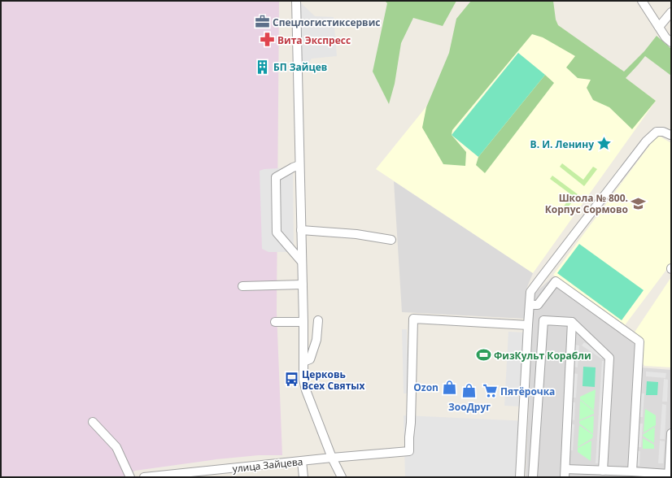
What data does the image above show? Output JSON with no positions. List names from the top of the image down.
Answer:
{
  "streets": {
    "street": ["улица Зайцева"]
  },
  "places": {
    "office": ["Спецлогистиксервис"],
    "pharmacy": ["Вита Экспресс"],
    "building": ["БП Зайцев"],
    "place": ["В. И. Ленину"],
    "school or university": ["Школа № 800. Корпус Сормово"],
    "sports": ["ФизКульт Корабли"],
    "bus stop": ["Церковь Всех Святых"],
    "shop": ["Ozon", "ЗооДруг"],
    "supermarket": ["Пятёрочка"]
  }
}
